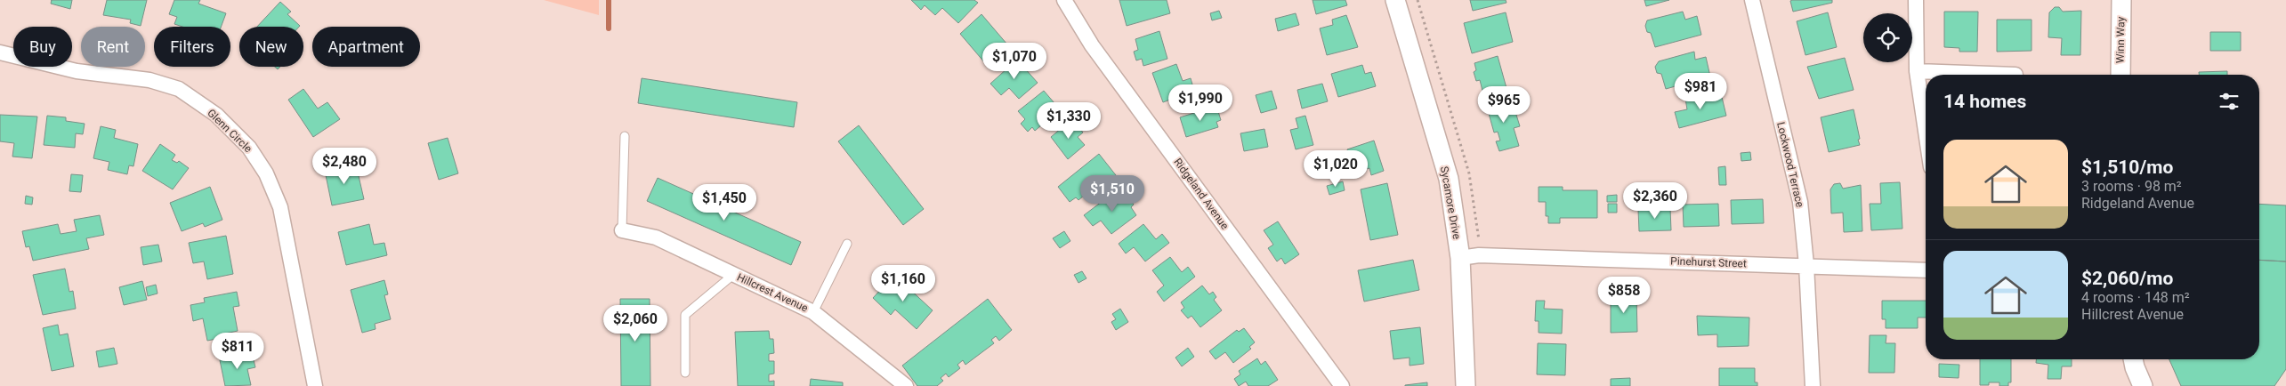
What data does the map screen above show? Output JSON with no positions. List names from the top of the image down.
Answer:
{
  "streets": {
    "street": [
      "Winn Way",
      "Glenn Circle",
      "Lockwood Terrace",
      "Ridgeland Avenue",
      "Sycamore Drive",
      "Pinehurst Street",
      "Hillcrest Avenue"
    ]
  },
  "crossings": [
    ["Lockwood Terrace", "Pinehurst Street"],
    ["Sycamore Drive", "Pinehurst Street"]
  ],
  "page": {
    "chip": [
      "Buy",
      "Rent",
      "Filters",
      "New",
      "Apartment"
    ],
    "price": [
      "$1,070",
      "$981",
      "$1,990",
      "$965",
      "$1,330",
      "$2,480",
      "$1,020",
      "$1,510",
      "$2,360",
      "$1,450",
      "$1,160",
      "$858",
      "$2,060",
      "$811"
    ],
    "heading": "14 homes",
    "list": [
      {
        "name": "$1,510/mo",
        "note": "3 rooms · 98 m² · Ridgeland Avenue"
      },
      {
        "name": "$2,060/mo",
        "note": "4 rooms · 148 m² · Hillcrest Avenue"
      }
    ]
  }
}
